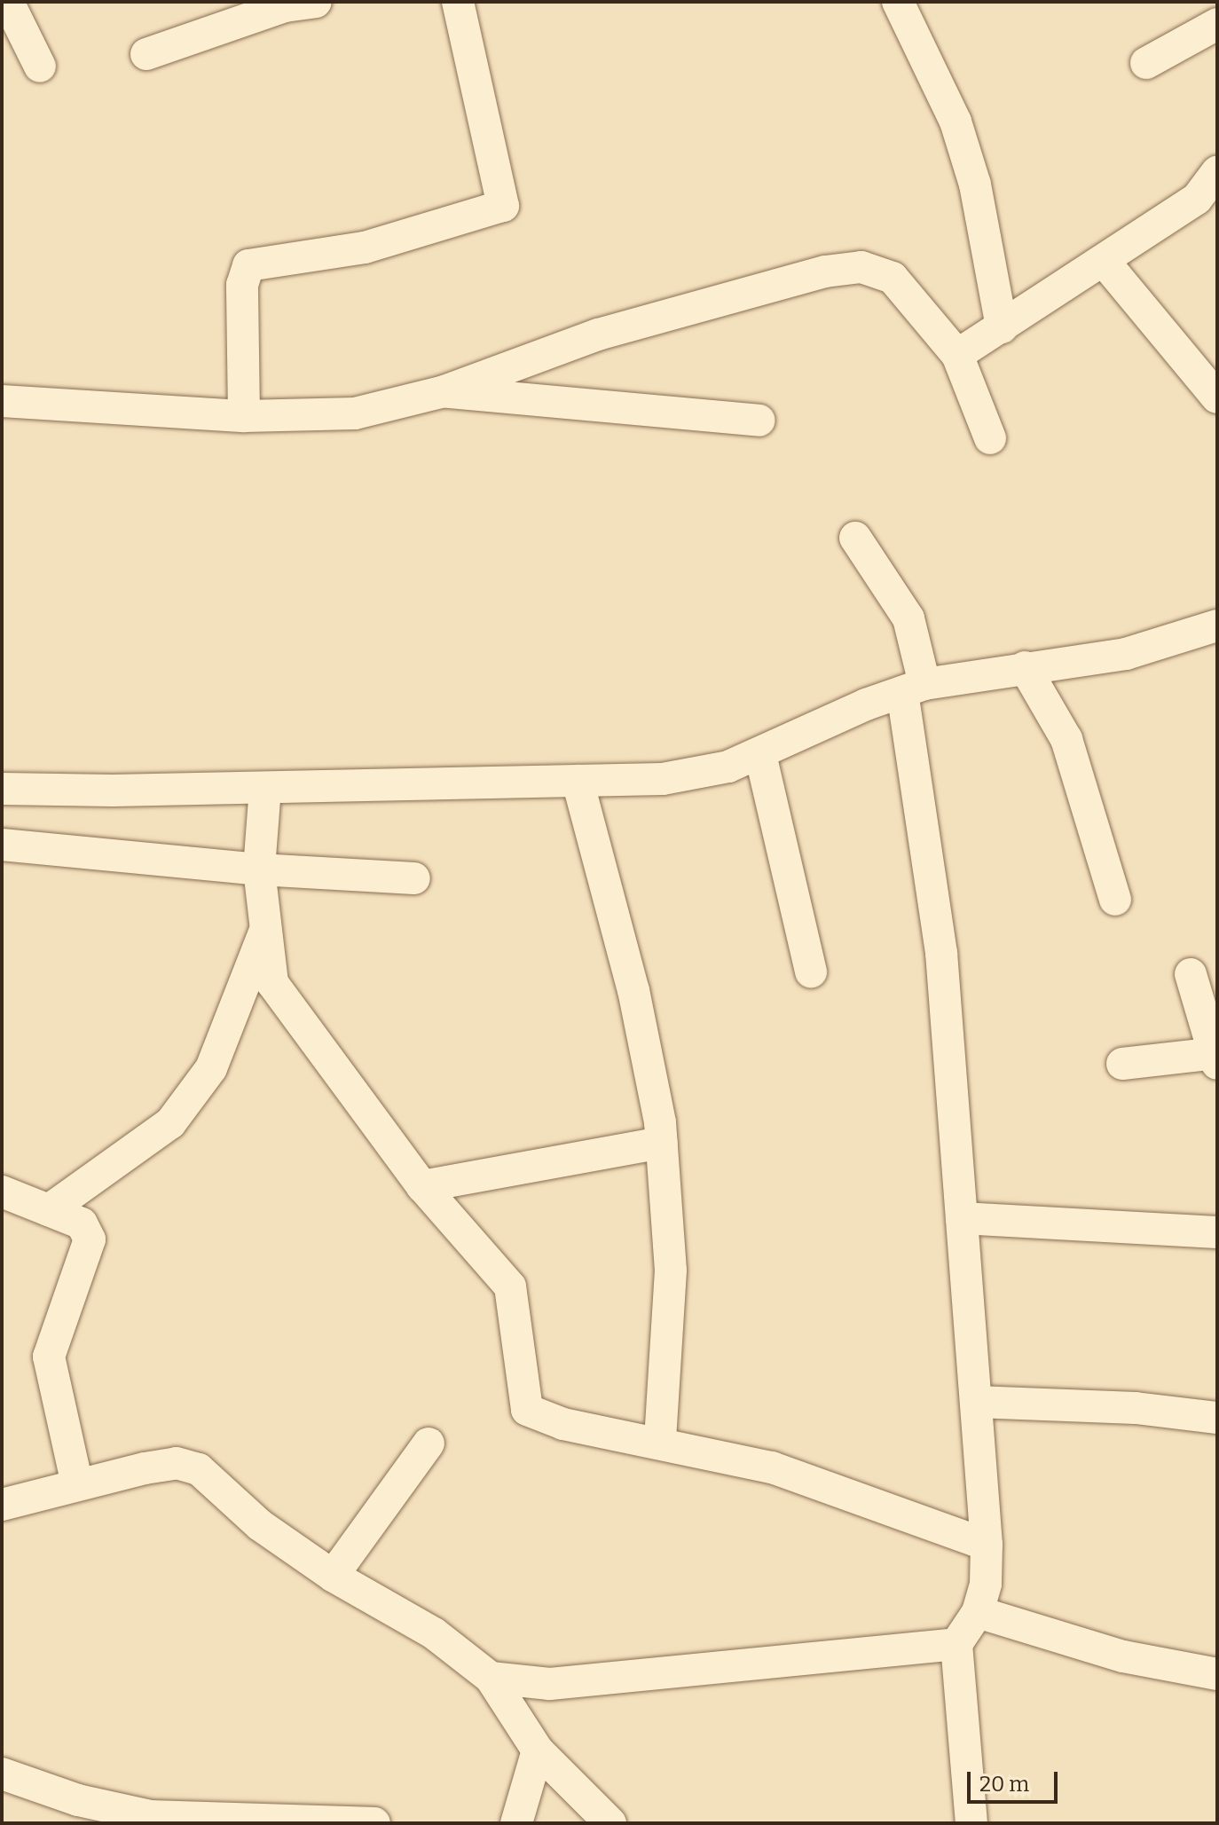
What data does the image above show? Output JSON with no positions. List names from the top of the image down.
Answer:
{
  "scale_bar": "20 m"
}
